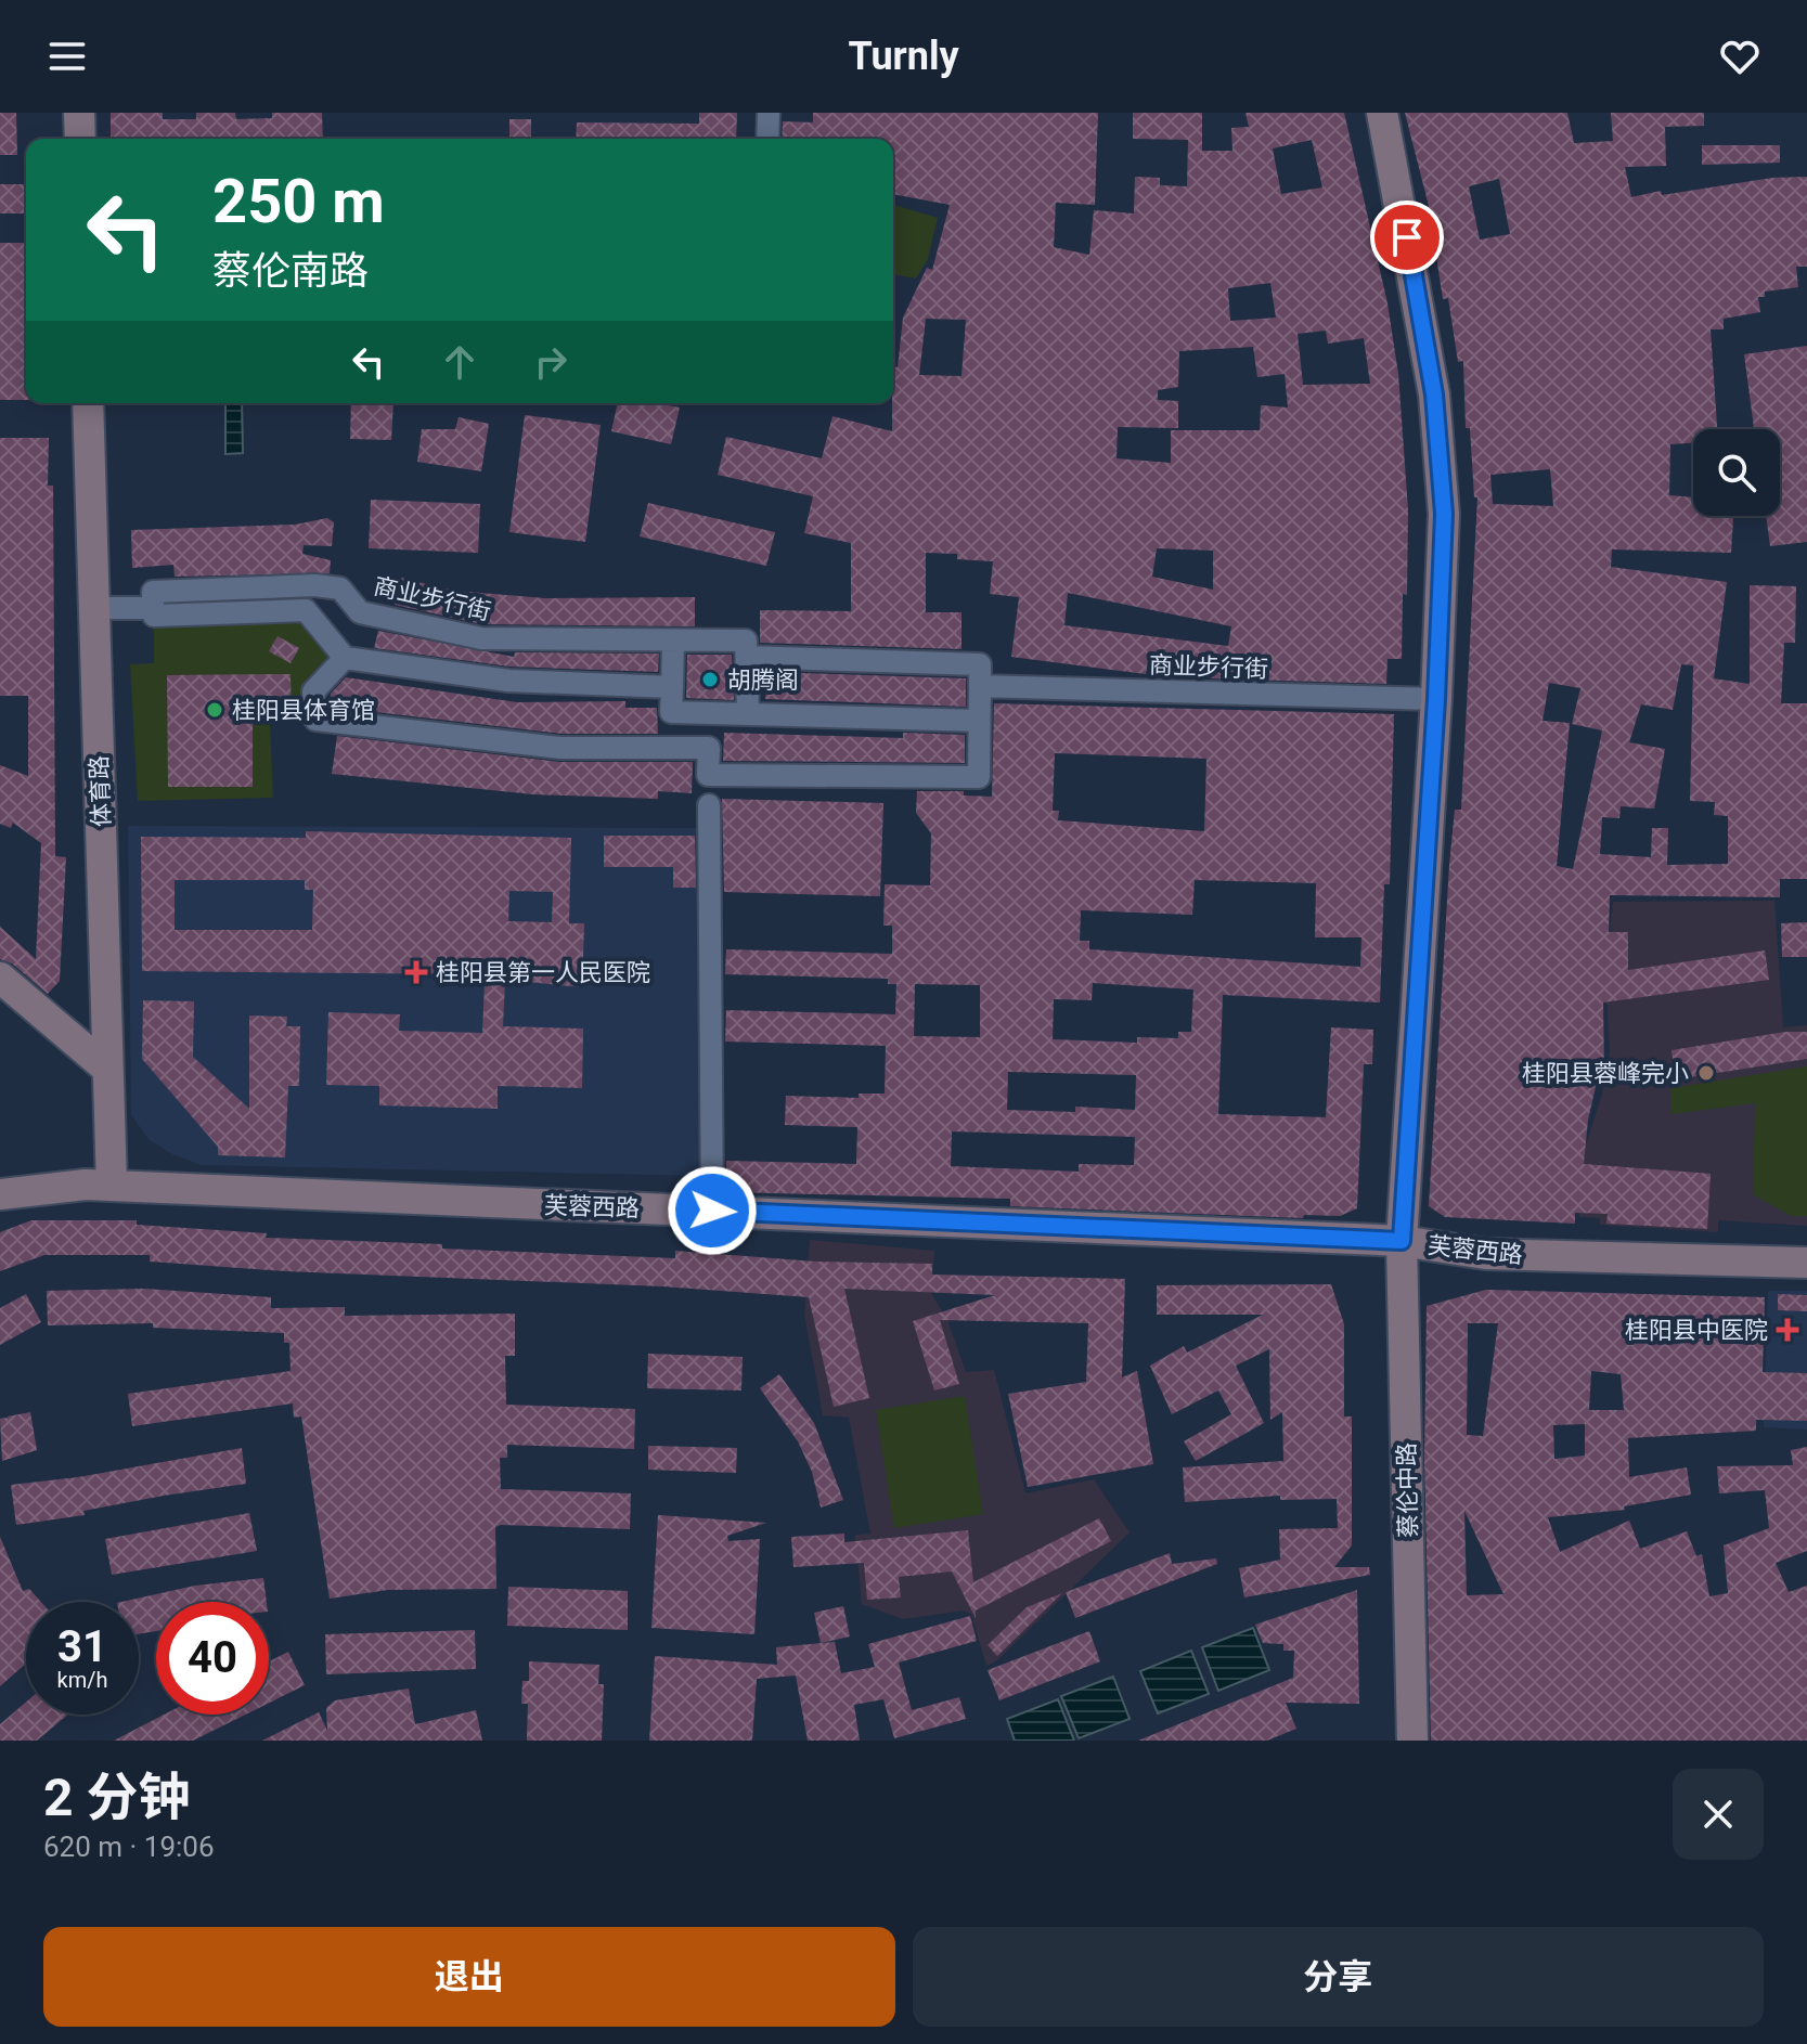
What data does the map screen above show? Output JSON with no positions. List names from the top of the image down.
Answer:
{
  "streets": {
    "street": [
      "商业步行街",
      "体育路",
      "芙蓉西路",
      "蔡伦中路"
    ]
  },
  "crossings": [
    ["商业步行街", "蔡伦中路"],
    ["体育路", "芙蓉西路"],
    ["芙蓉西路", "蔡伦中路"]
  ],
  "places": {
    "other": ["胡腾阁", "桂阳县体育馆", "桂阳县蓉峰完小"],
    "health": ["桂阳县第一人民医院", "桂阳县中医院"]
  },
  "page": {
    "header": "Turnly",
    "turn": ["250 m", "蔡伦南路"],
    "speed": "31 km/h",
    "limit": "40",
    "heading": ["2 分钟", "620 m · 19:06"],
    "buttons": ["退出", "分享"]
  }
}
